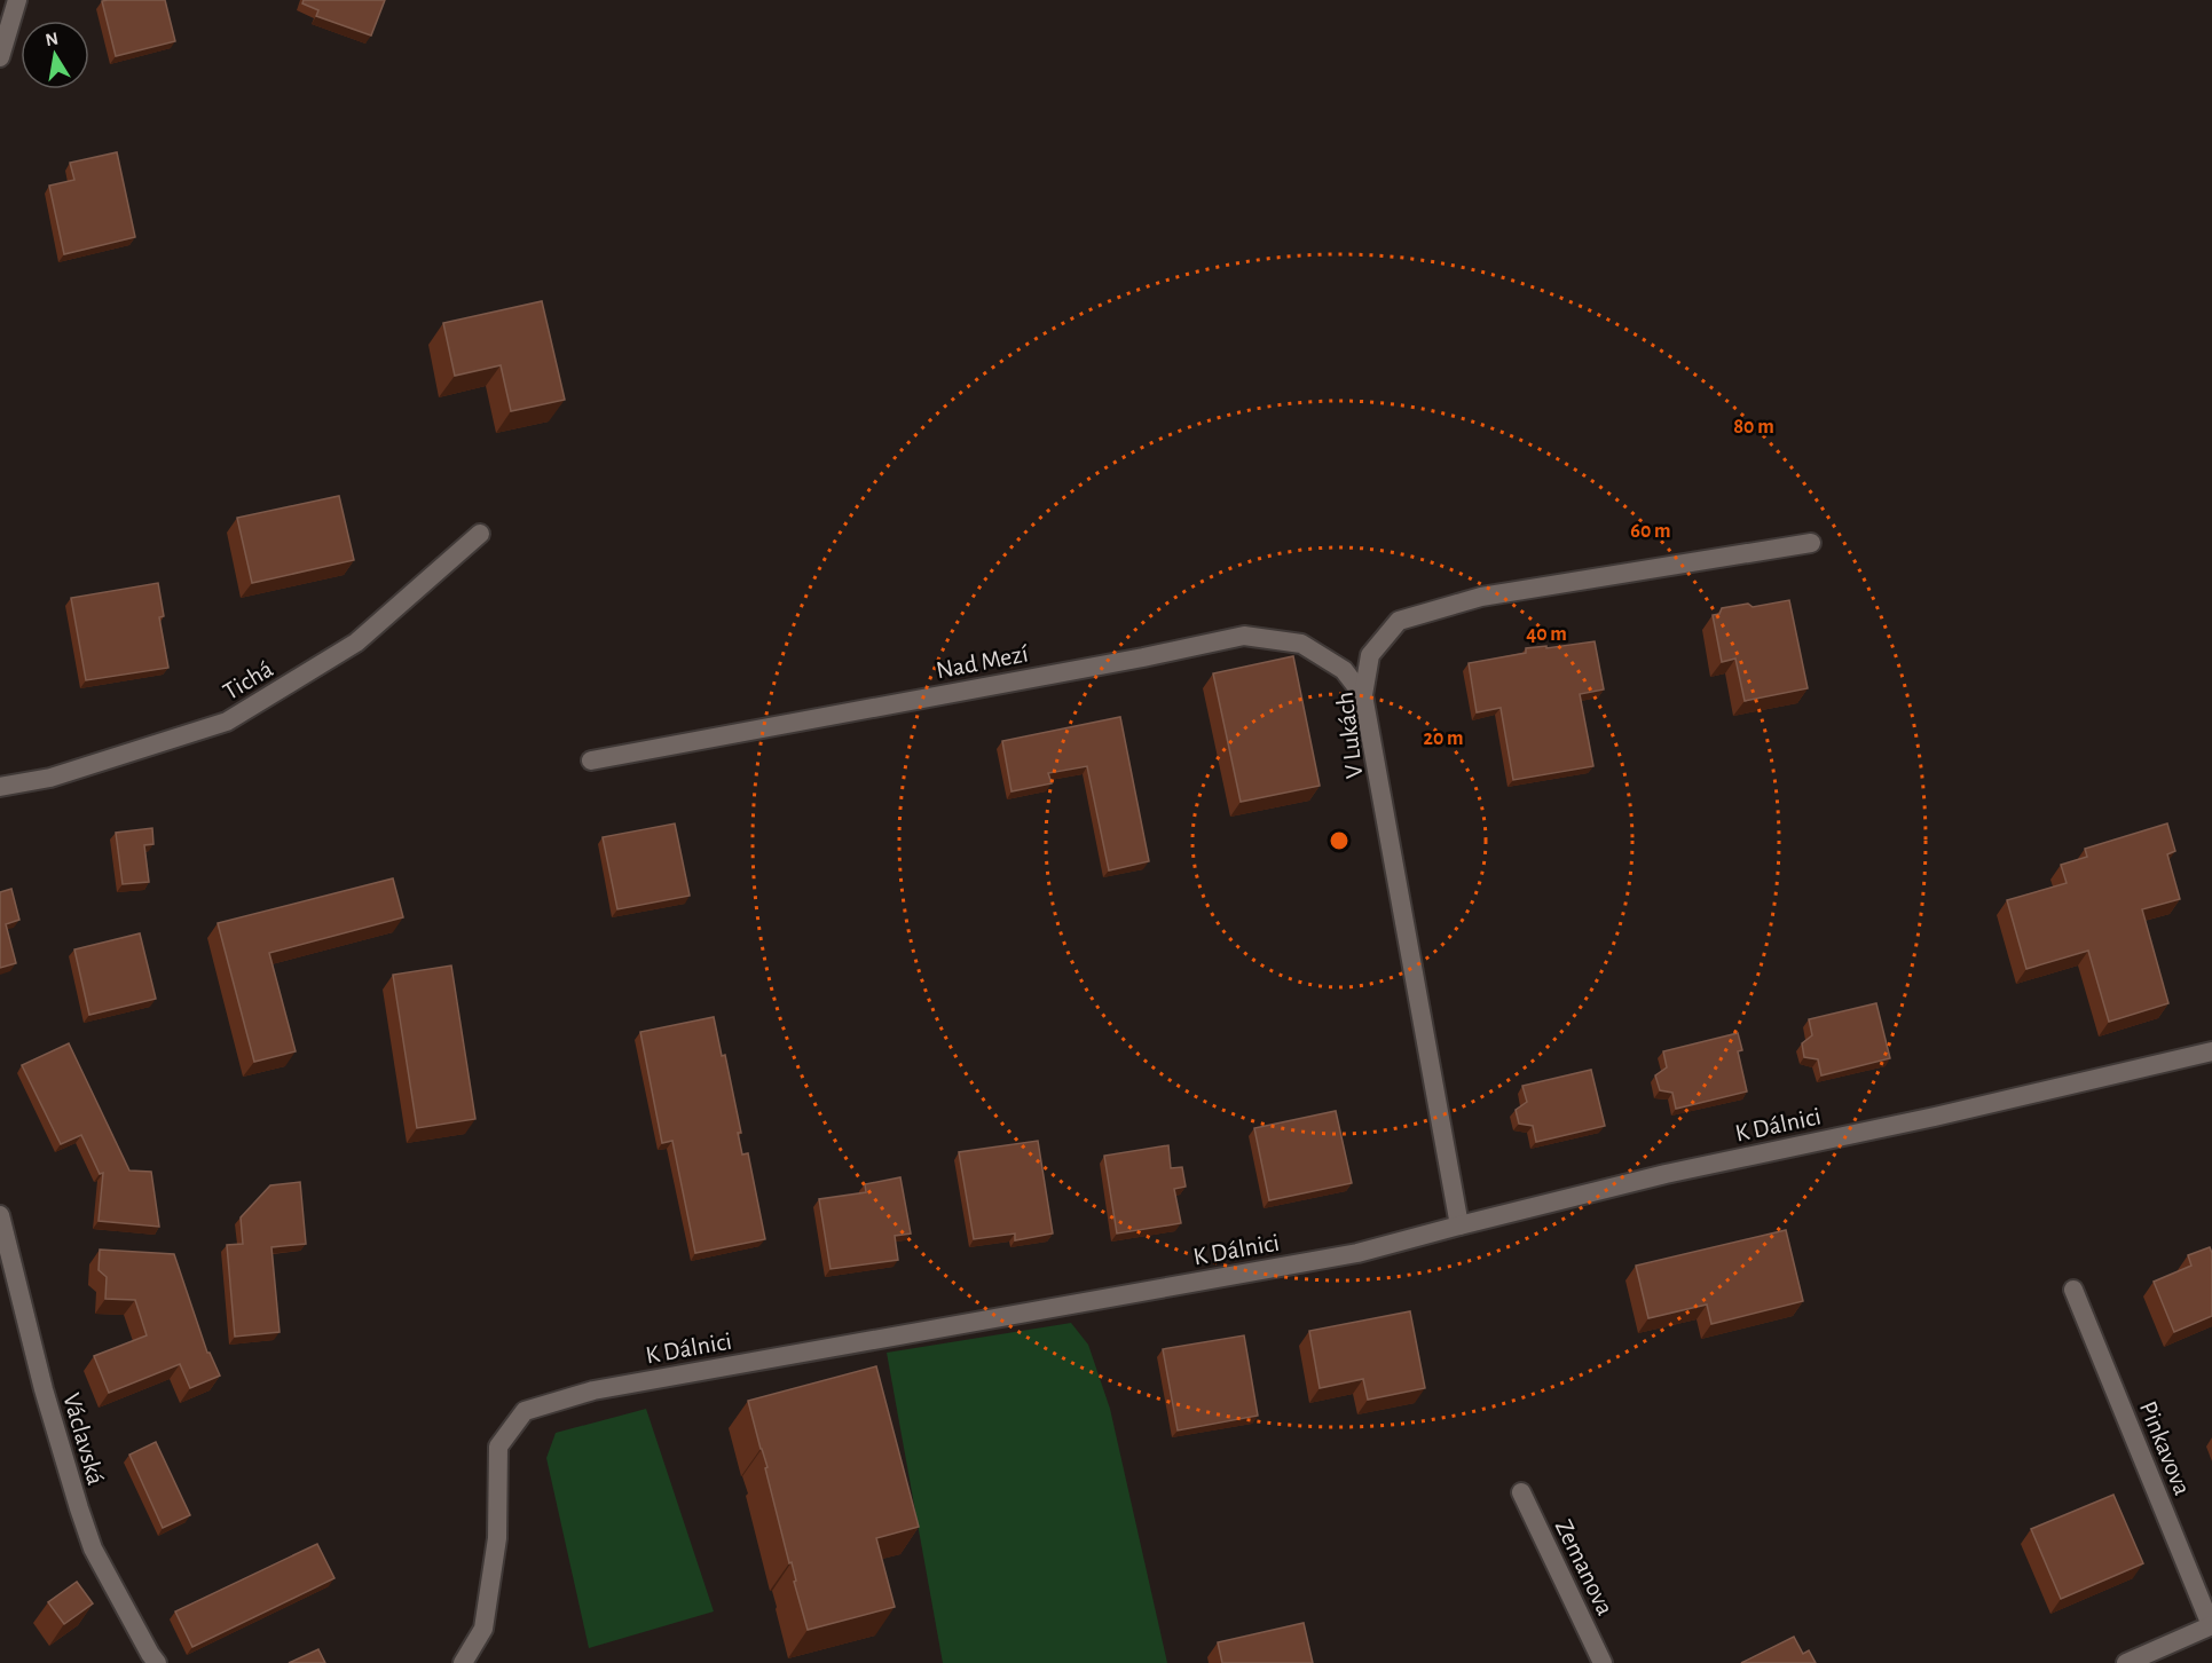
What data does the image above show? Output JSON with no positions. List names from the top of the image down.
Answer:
{
  "streets": {
    "street": [
      "Nad Mezí",
      "Tichá",
      "V Lukách",
      "K Dálnici",
      "Václavská",
      "Pinkavova",
      "Zemanova"
    ]
  },
  "crossings": [
    ["Nad Mezí", "V Lukách"],
    ["V Lukách", "K Dálnici"]
  ],
  "north": "top",
  "rings": [
    "80 m",
    "60 m",
    "40 m",
    "20 m"
  ]
}
